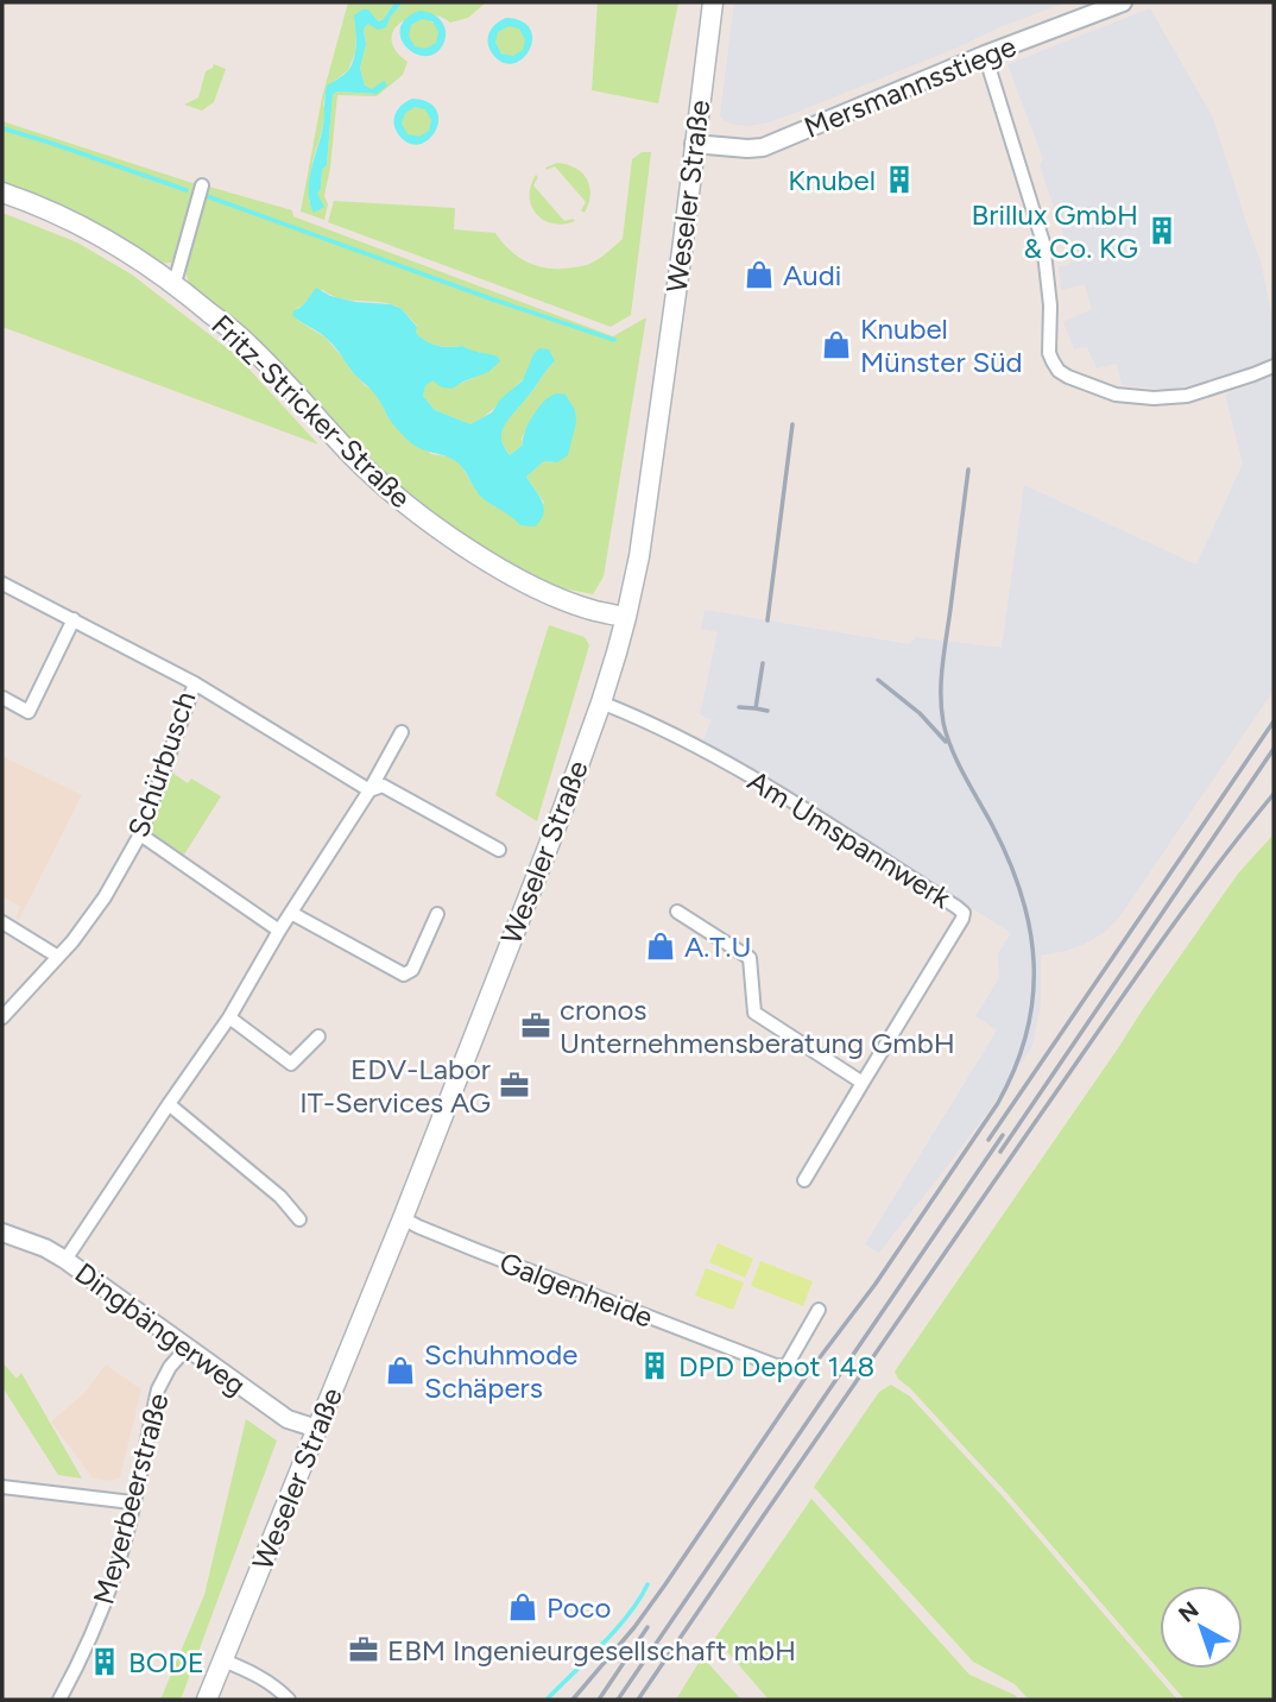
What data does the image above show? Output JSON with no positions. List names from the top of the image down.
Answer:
{
  "streets": {
    "main road": ["Weseler Straße", "Fritz-Stricker-Straße"],
    "street": [
      "Mersmannsstiege",
      "Schürbusch",
      "Am Umspannwerk",
      "Galgenheide",
      "Dingbängerweg",
      "Meyerbeerstraße"
    ]
  },
  "crossings": [
    ["Mersmannsstiege", "Weseler Straße"],
    ["Weseler Straße", "Fritz-Stricker-Straße"],
    ["Weseler Straße", "Am Umspannwerk"],
    ["Weseler Straße", "Galgenheide"],
    ["Weseler Straße", "Dingbängerweg"],
    ["Dingbängerweg", "Meyerbeerstraße"]
  ],
  "places": {
    "building": [
      "Knubel",
      "Brillux GmbH & Co. KG",
      "DPD Depot 148",
      "BODE"
    ],
    "shop": [
      "Audi",
      "Knubel Münster Süd",
      "A.T.U",
      "Schuhmode Schäpers",
      "Poco"
    ],
    "office": ["cronos Unternehmensberatung GmbH", "EDV-Labor IT-Services AG", "EBM Ingenieurgesellschaft mbH"]
  },
  "north": "top left"
}
